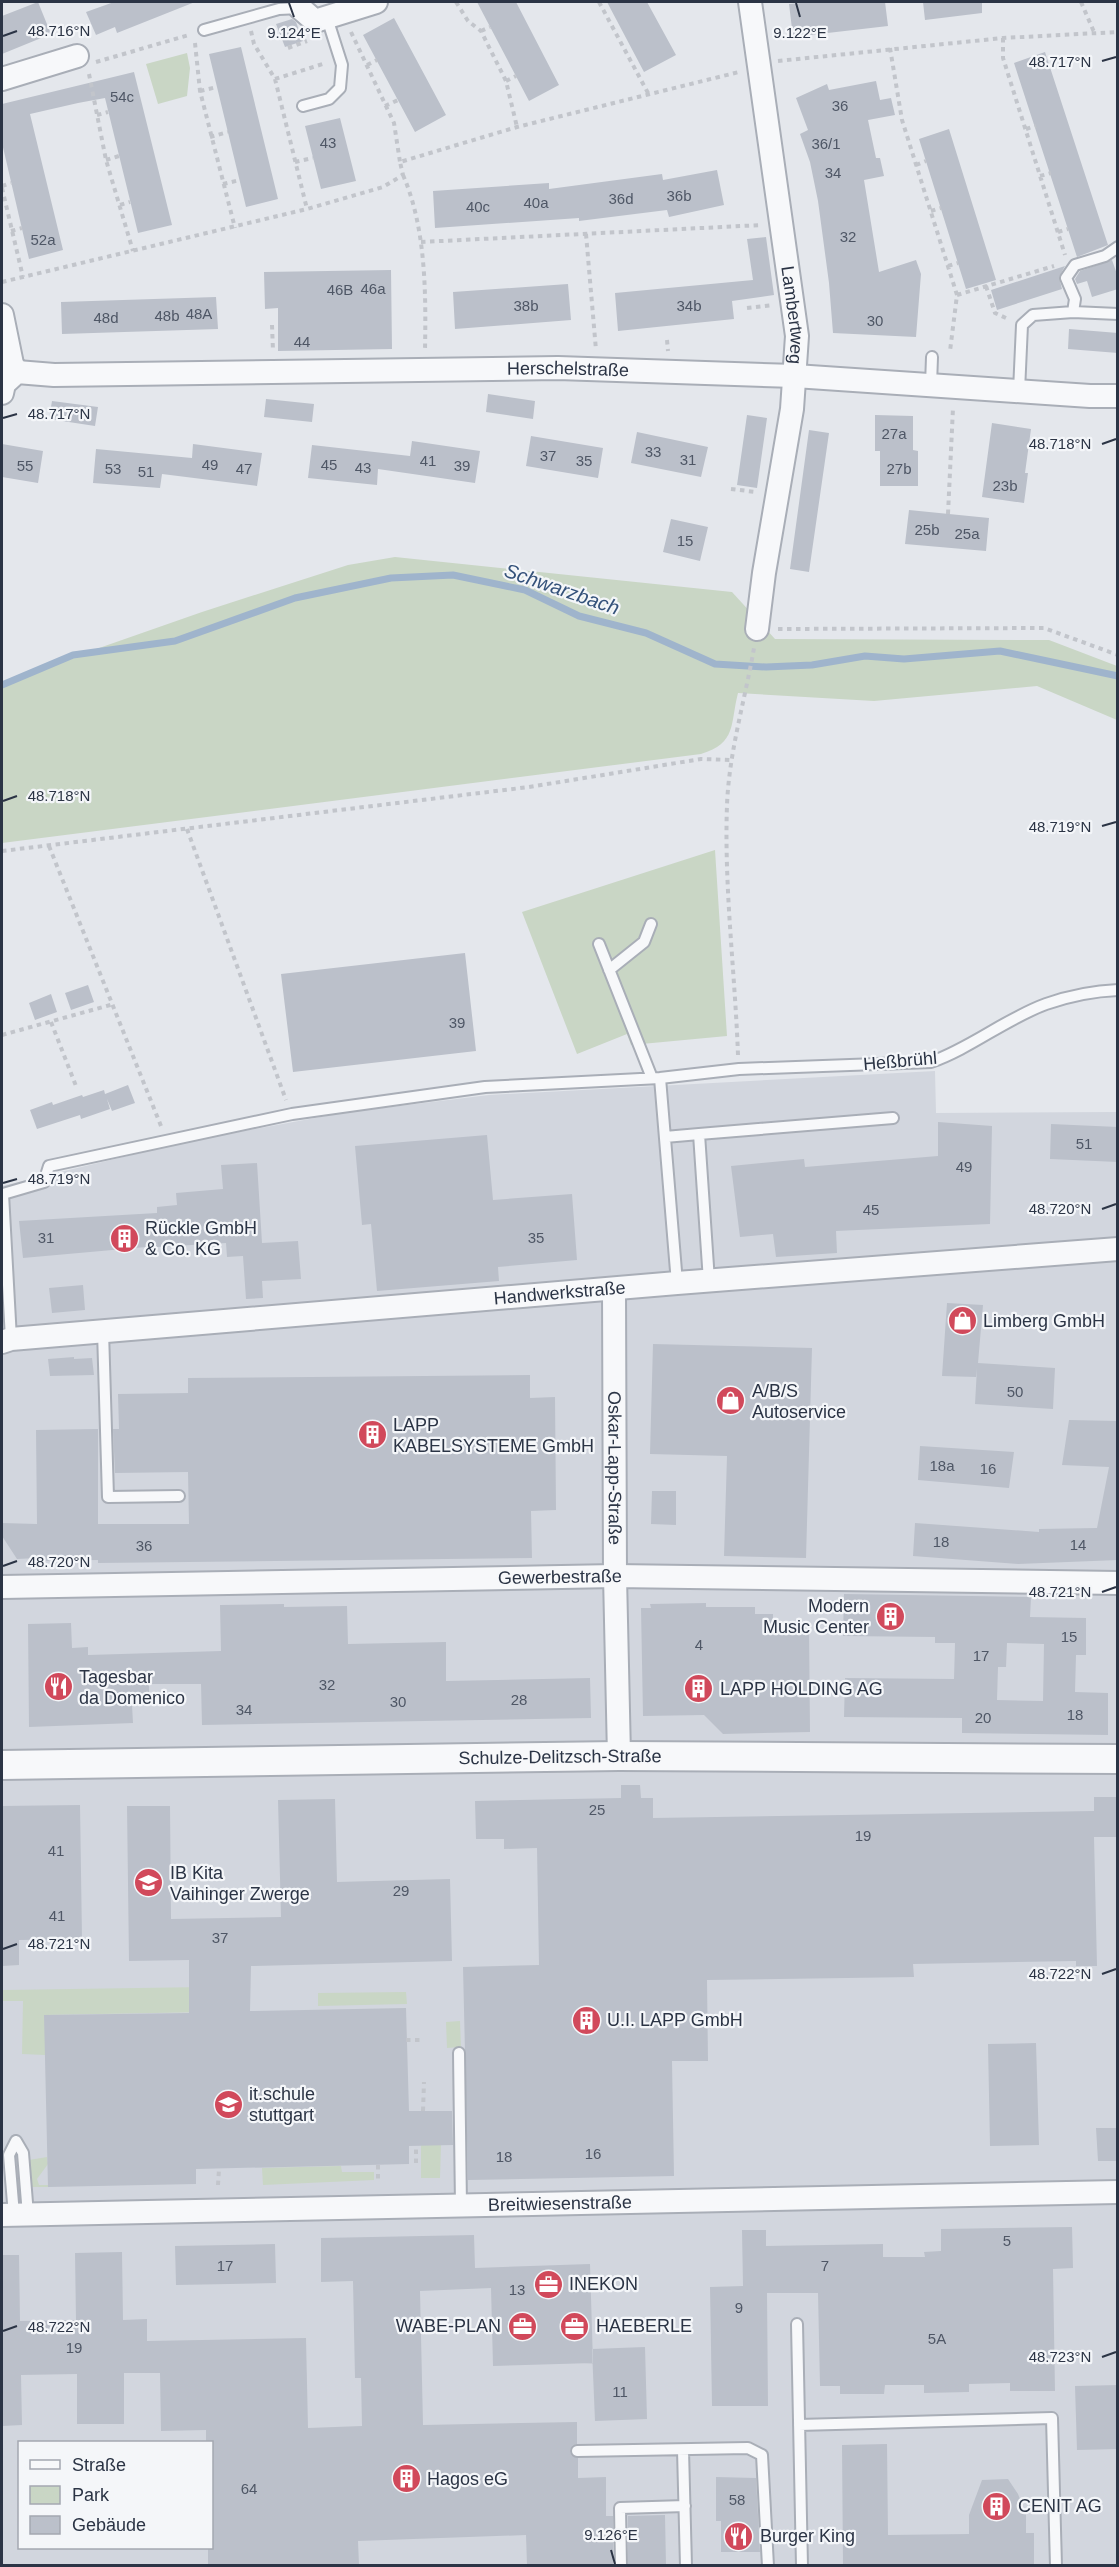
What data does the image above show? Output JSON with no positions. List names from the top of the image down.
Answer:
{
  "streets": {
    "street": [
      "Lambertweg",
      "Herschelstraße",
      "Handwerkstraße",
      "Oskar-Lapp-Straße",
      "Gewerbestraße",
      "Schulze-Delitzsch-Straße",
      "Breitwiesenstraße"
    ],
    "lane": ["Heßbrühl"]
  },
  "crossings": [
    ["Lambertweg", "Herschelstraße"],
    ["Heßbrühl", "Handwerkstraße"],
    ["Handwerkstraße", "Oskar-Lapp-Straße"],
    ["Oskar-Lapp-Straße", "Gewerbestraße"],
    ["Oskar-Lapp-Straße", "Schulze-Delitzsch-Straße"]
  ],
  "water": ["Schwarzbach"],
  "places": {
    "building": [
      "Rückle GmbH & Co. KG",
      "LAPP KABELSYSTEME GmbH",
      "Modern Music Center",
      "LAPP HOLDING AG",
      "U.I. LAPP GmbH",
      "Hagos eG",
      "CENIT AG"
    ],
    "shop": ["Limberg GmbH", "A/B/S Autoservice"],
    "restaurant": ["Tagesbar da Domenico", "Burger King"],
    "school or university": ["IB Kita Vaihinger Zwerge", "it.schule stuttgart"],
    "office": ["INEKON", "WABE-PLAN", "HAEBERLE"]
  },
  "house_numbers": [
    "54c",
    "36",
    "43",
    "36/1",
    "34",
    "36b",
    "36d",
    "40a",
    "40c",
    "32",
    "52a",
    "46a",
    "46B",
    "38b",
    "34b",
    "48A",
    "48b",
    "48d",
    "30",
    "44",
    "27a",
    "33",
    "37",
    "31",
    "41",
    "35",
    "49",
    "45",
    "55",
    "39",
    "43",
    "53",
    "47",
    "27b",
    "51",
    "23b",
    "25b",
    "25a",
    "15",
    "39",
    "51",
    "49",
    "45",
    "31",
    "35",
    "50",
    "18a",
    "16",
    "18",
    "14",
    "36",
    "15",
    "4",
    "17",
    "32",
    "28",
    "30",
    "34",
    "18",
    "20",
    "25",
    "19",
    "41",
    "29",
    "41",
    "37",
    "16",
    "18",
    "5",
    "17",
    "7",
    "13",
    "9",
    "5A",
    "19",
    "11",
    "64",
    "58"
  ],
  "legend": ["Straße", "Park", "Gebäude"],
  "coordinates": [
    "48.716°N",
    "9.124°E",
    "9.122°E",
    "48.717°N",
    "48.718°N",
    "48.719°N",
    "48.720°N",
    "48.721°N",
    "48.722°N",
    "48.723°N",
    "9.126°E"
  ]
}
